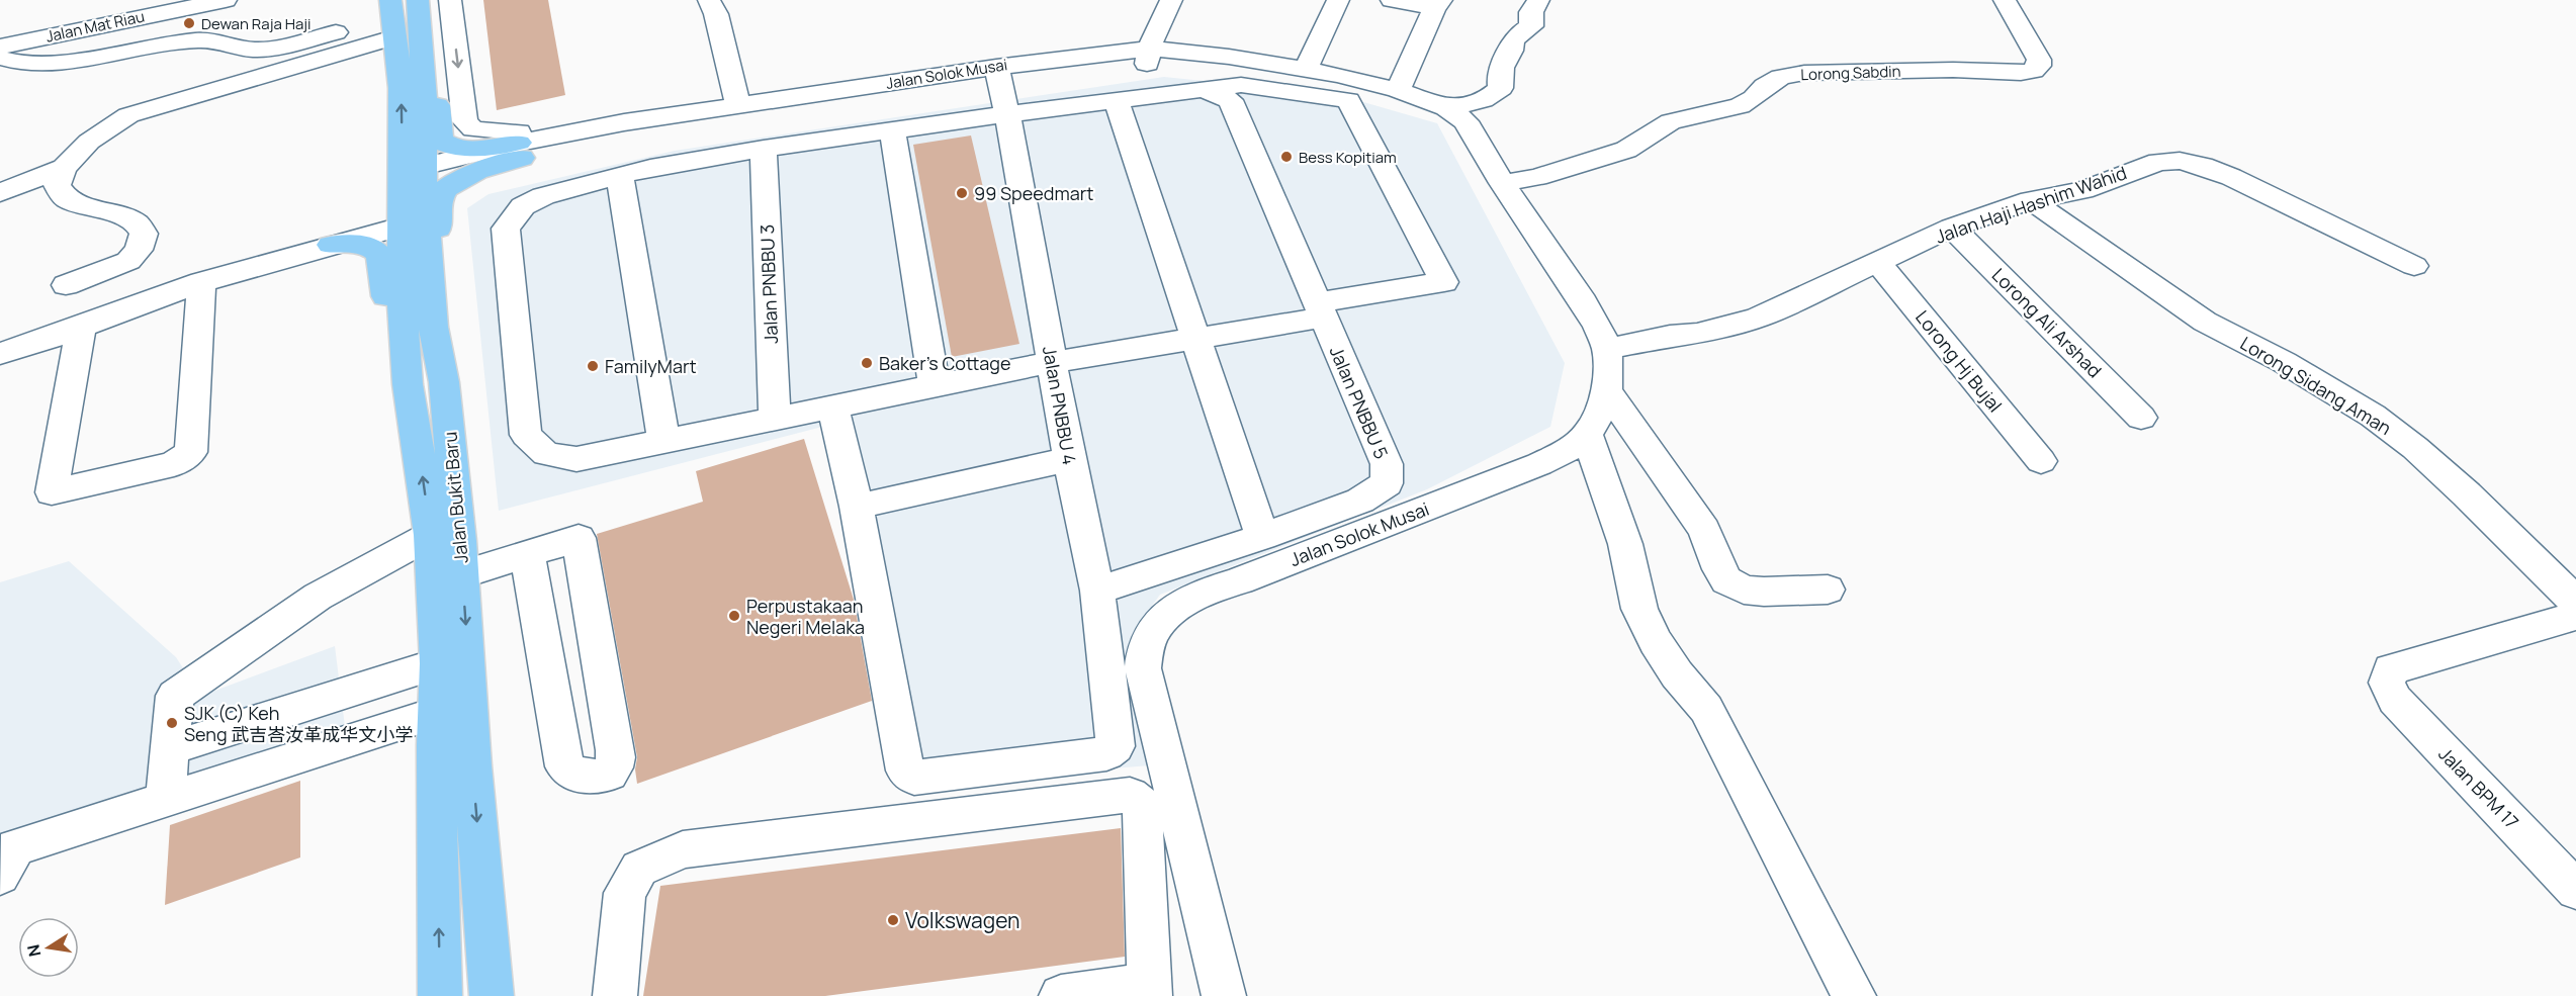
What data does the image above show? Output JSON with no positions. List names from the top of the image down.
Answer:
{
  "streets": {
    "main road": ["Jalan Bukit Baru"],
    "street": [
      "Jalan Mat Riau",
      "Lorong Sabdin",
      "Jalan Solok Musai",
      "Jalan Haji Hashim Wahid",
      "Jalan PNBBU 3",
      "Lorong Ali Arshad",
      "Lorong Hj Bujal",
      "Lorong Sidang Aman",
      "Jalan PNBBU 5",
      "Jalan PNBBU 4",
      "Jalan BPM 17"
    ]
  },
  "crossings": [
    ["Lorong Sabdin", "Jalan Solok Musai"],
    ["Jalan Solok Musai", "Jalan Haji Hashim Wahid"],
    ["Jalan Solok Musai", "Jalan PNBBU 4"],
    ["Jalan Solok Musai", "Jalan Bukit Baru"],
    ["Jalan Haji Hashim Wahid", "Lorong Ali Arshad"],
    ["Jalan Haji Hashim Wahid", "Lorong Hj Bujal"],
    ["Jalan Haji Hashim Wahid", "Lorong Sidang Aman"],
    ["Jalan PNBBU 5", "Jalan PNBBU 4"]
  ],
  "places": [
    "Dewan Raja Haji",
    "Bess Kopitiam",
    "99 Speedmart",
    "Baker's Cottage",
    "FamilyMart",
    "Perpustakaan Negeri Melaka",
    "SJK (C) Keh Seng 武吉峇汝革成华文小学",
    "Volkswagen"
  ],
  "north": "left"
}
